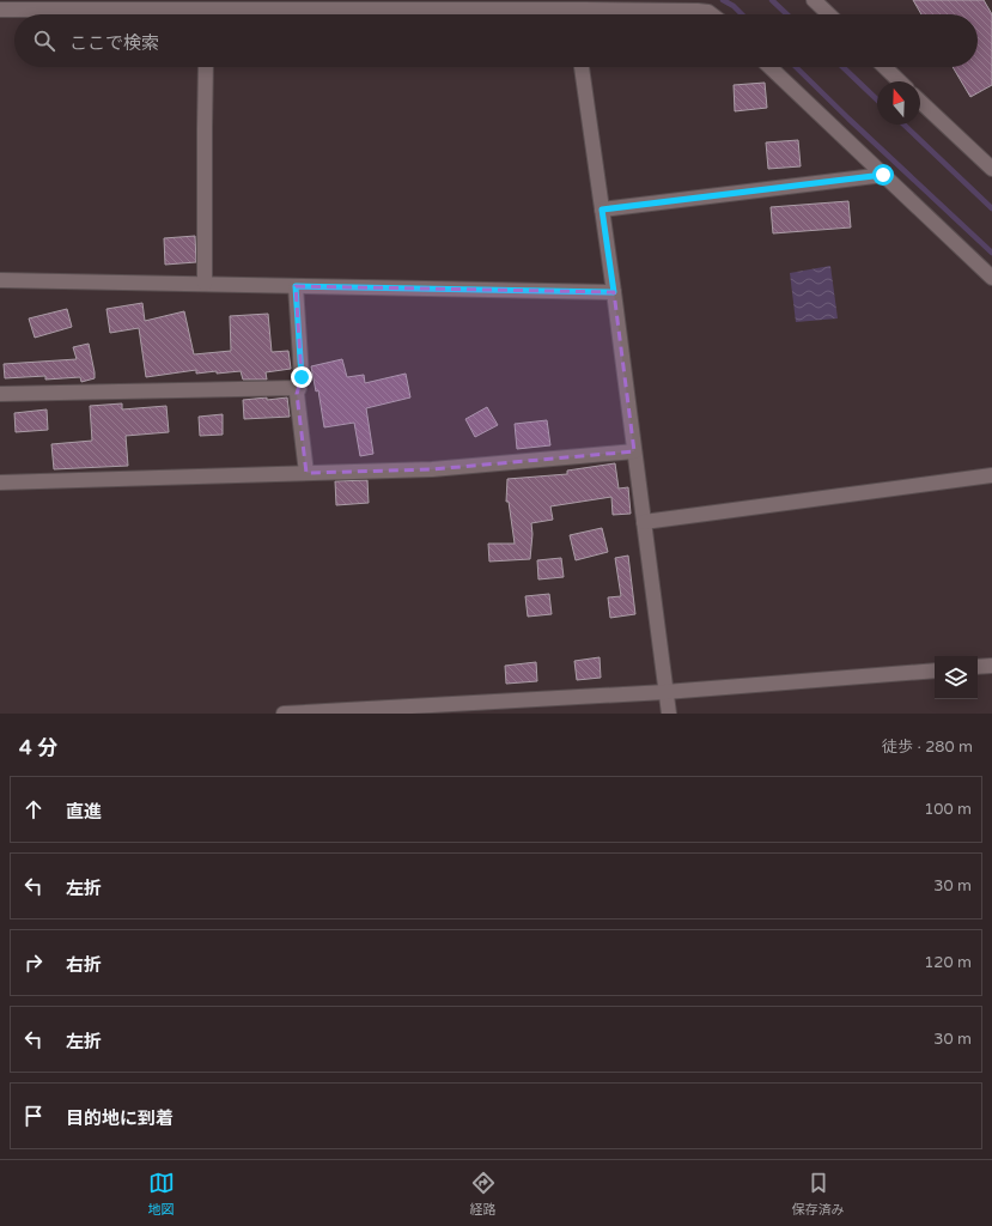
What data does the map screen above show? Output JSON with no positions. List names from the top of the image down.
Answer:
{
  "north": "top",
  "page": {
    "search": "ここで検索",
    "heading": ["4 分", "徒歩 · 280 m"],
    "list": [
      ["直進", "100 m"],
      ["左折", "30 m"],
      ["右折", "120 m"],
      ["左折", "30 m"],
      "目的地に到着"
    ],
    "nav": ["地図", "経路", "保存済み"]
  }
}
